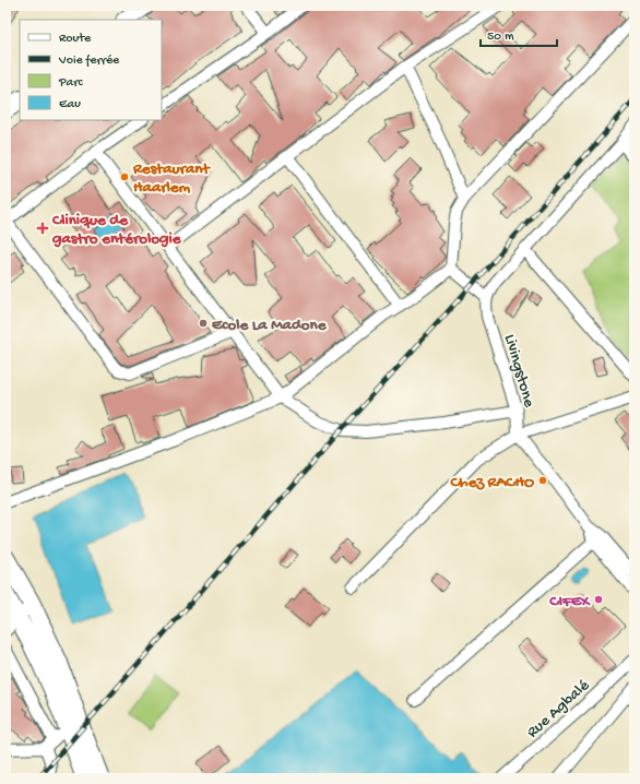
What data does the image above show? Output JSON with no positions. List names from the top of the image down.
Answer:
{
  "streets": {
    "street": ["Livingstone", "Rue Agbalé"]
  },
  "places": {
    "other": [
      "Restaurant Haarlem",
      "Ecole La Madone",
      "Chez RACHO",
      "CIFEX"
    ],
    "health": ["Clinique de gastro entérologie"]
  },
  "legend": [
    "Route",
    "Voie ferrée",
    "Parc",
    "Eau"
  ],
  "scale_bar": "50 m"
}
